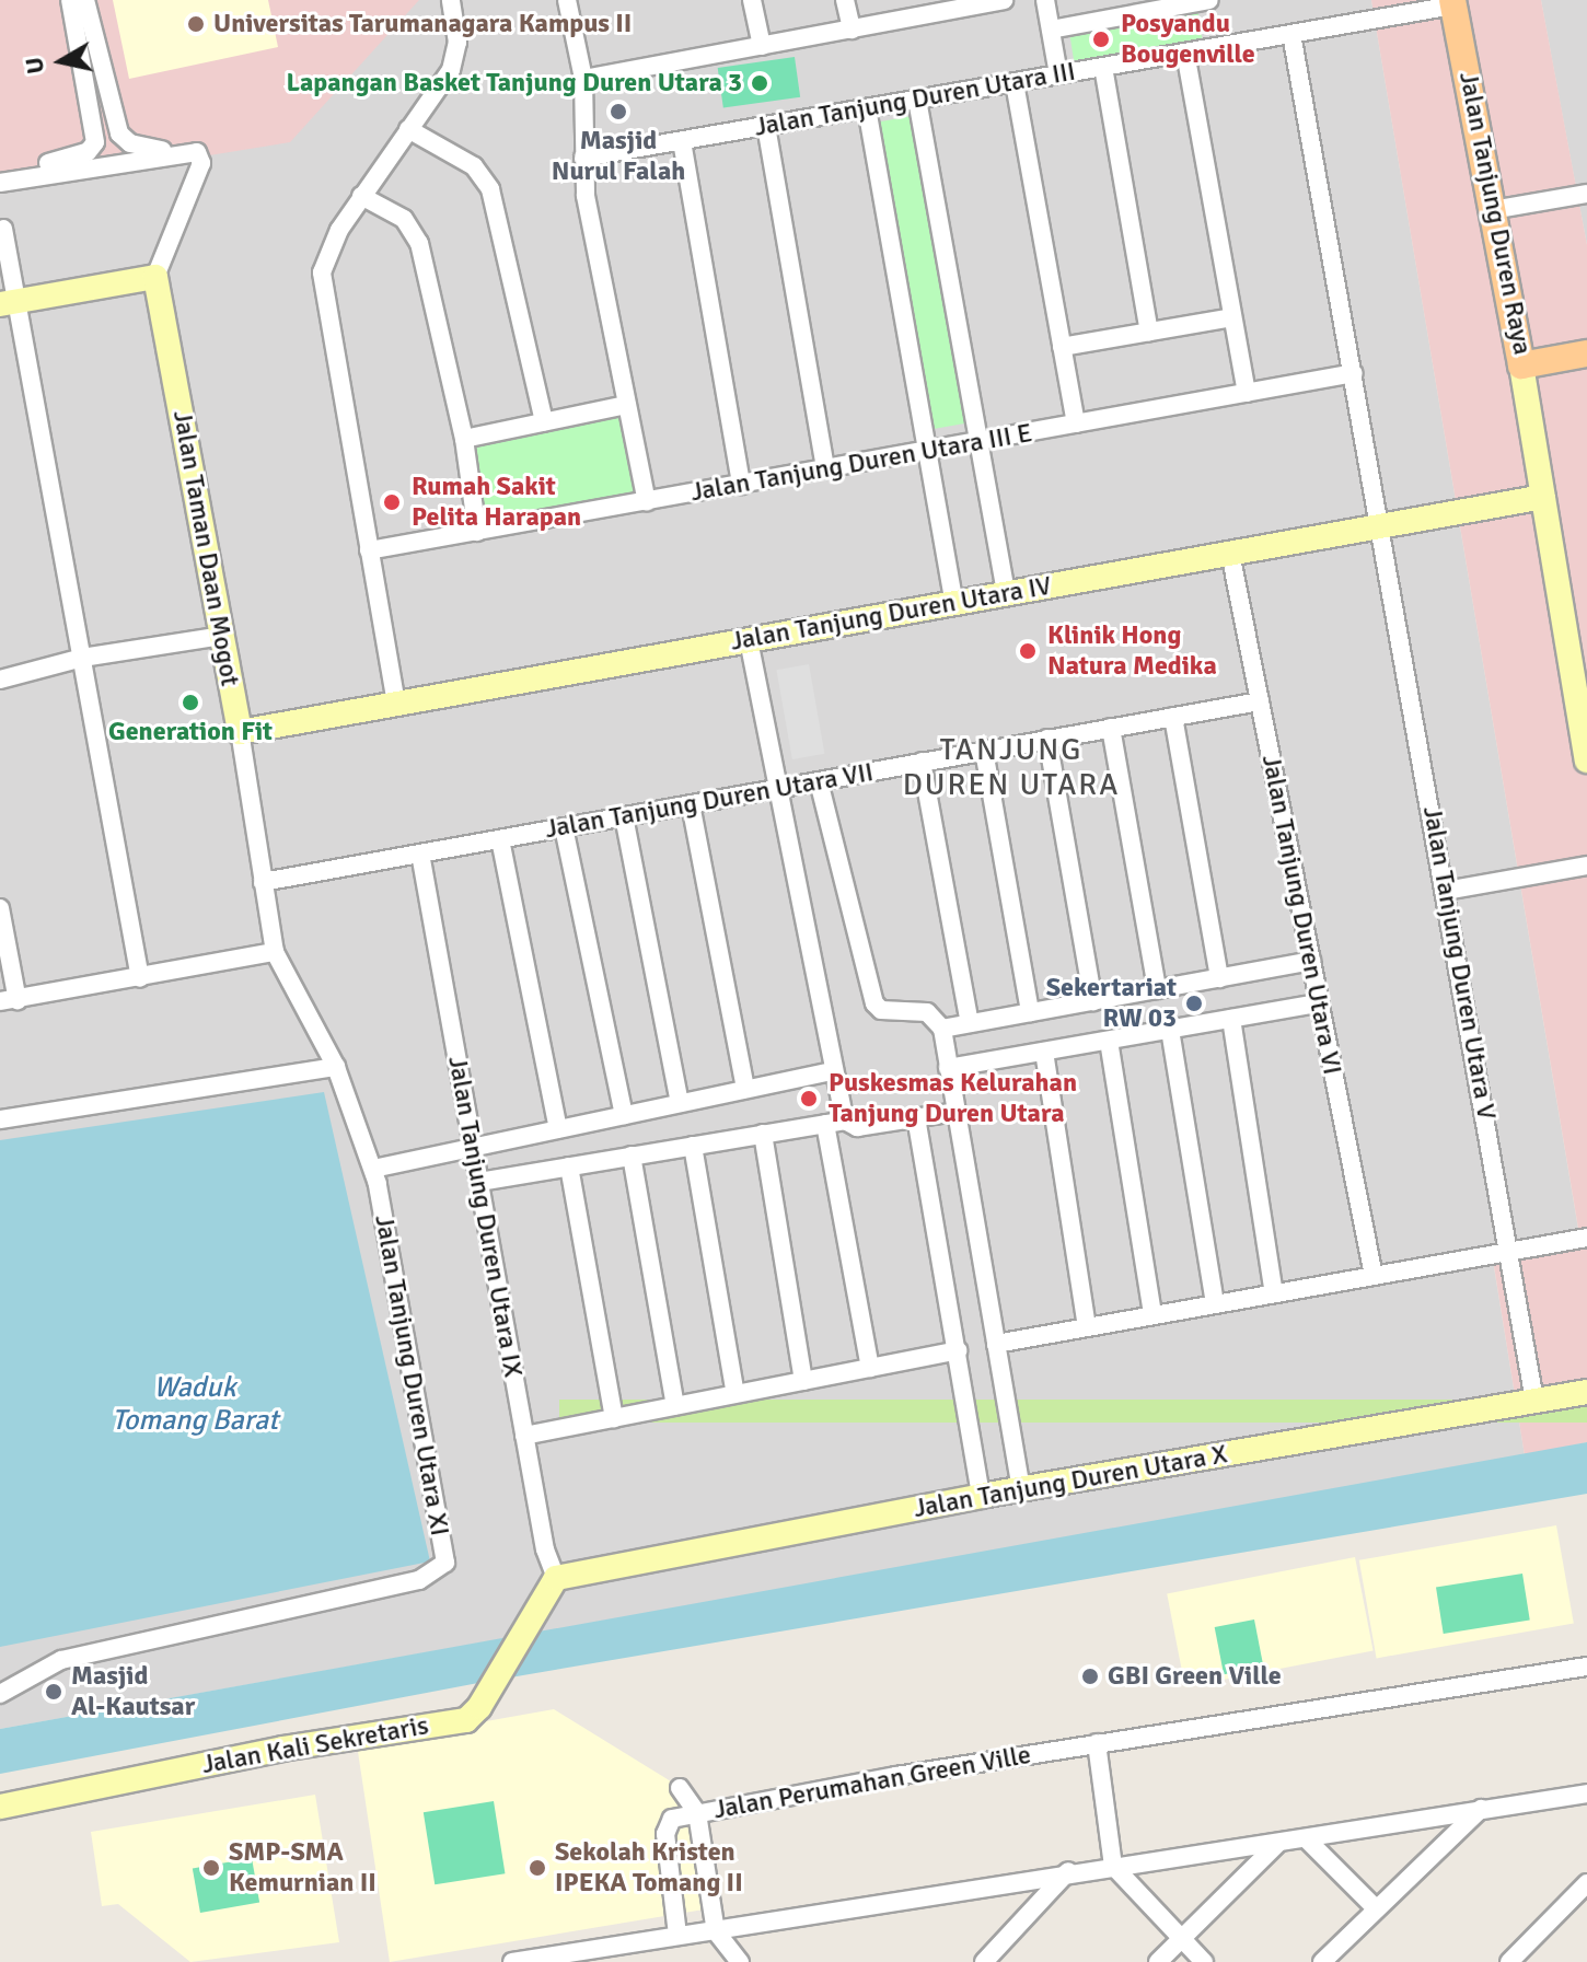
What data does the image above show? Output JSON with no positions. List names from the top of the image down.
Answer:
{
  "streets": {
    "main road": ["Jalan Tanjung Duren Raya"],
    "street": [
      "Jalan Tanjung Duren Utara III",
      "Jalan Tanjung Duren Utara III E",
      "Jalan Taman Daan Mogot",
      "Jalan Tanjung Duren Utara IV",
      "Jalan Tanjung Duren Utara VII",
      "Jalan Tanjung Duren Utara VI",
      "Jalan Tanjung Duren Utara V",
      "Jalan Tanjung Duren Utara IX",
      "Jalan Tanjung Duren Utara XI",
      "Jalan Tanjung Duren Utara X",
      "Jalan Kali Sekretaris",
      "Jalan Perumahan Green Ville"
    ]
  },
  "crossings": [
    ["Jalan Tanjung Duren Utara III", "Jalan Tanjung Duren Raya"],
    ["Jalan Tanjung Duren Utara III", "Jalan Tanjung Duren Utara V"],
    ["Jalan Tanjung Duren Utara III E", "Jalan Tanjung Duren Utara V"],
    ["Jalan Taman Daan Mogot", "Jalan Tanjung Duren Utara IV"],
    ["Jalan Taman Daan Mogot", "Jalan Tanjung Duren Utara VII"],
    ["Jalan Taman Daan Mogot", "Jalan Tanjung Duren Utara XI"],
    ["Jalan Tanjung Duren Utara IV", "Jalan Tanjung Duren Utara VI"],
    ["Jalan Tanjung Duren Utara IV", "Jalan Tanjung Duren Utara V"],
    ["Jalan Tanjung Duren Utara VII", "Jalan Tanjung Duren Utara VI"],
    ["Jalan Tanjung Duren Utara VII", "Jalan Tanjung Duren Utara IX"],
    ["Jalan Tanjung Duren Utara V", "Jalan Tanjung Duren Utara X"],
    ["Jalan Tanjung Duren Utara IX", "Jalan Tanjung Duren Utara X"],
    ["Jalan Tanjung Duren Utara IX", "Jalan Kali Sekretaris"],
    ["Jalan Tanjung Duren Utara X", "Jalan Kali Sekretaris"]
  ],
  "districts": ["TANJUNG DUREN UTARA"],
  "water": ["Waduk Tomang Barat"],
  "places": [
    "Universitas Tarumanagara Kampus II",
    "Posyandu Bougenville",
    "Lapangan Basket Tanjung Duren Utara 3",
    "Masjid Nurul Falah",
    "Rumah Sakit Pelita Harapan",
    "Klinik Hong Natura Medika",
    "Generation Fit",
    "Sekertariat RW 03",
    "Puskesmas Kelurahan Tanjung Duren Utara",
    "GBI Green Ville",
    "Masjid Al-Kautsar",
    "SMP-SMA Kemurnian II",
    "Sekolah Kristen IPEKA Tomang II"
  ],
  "north": "left"
}
